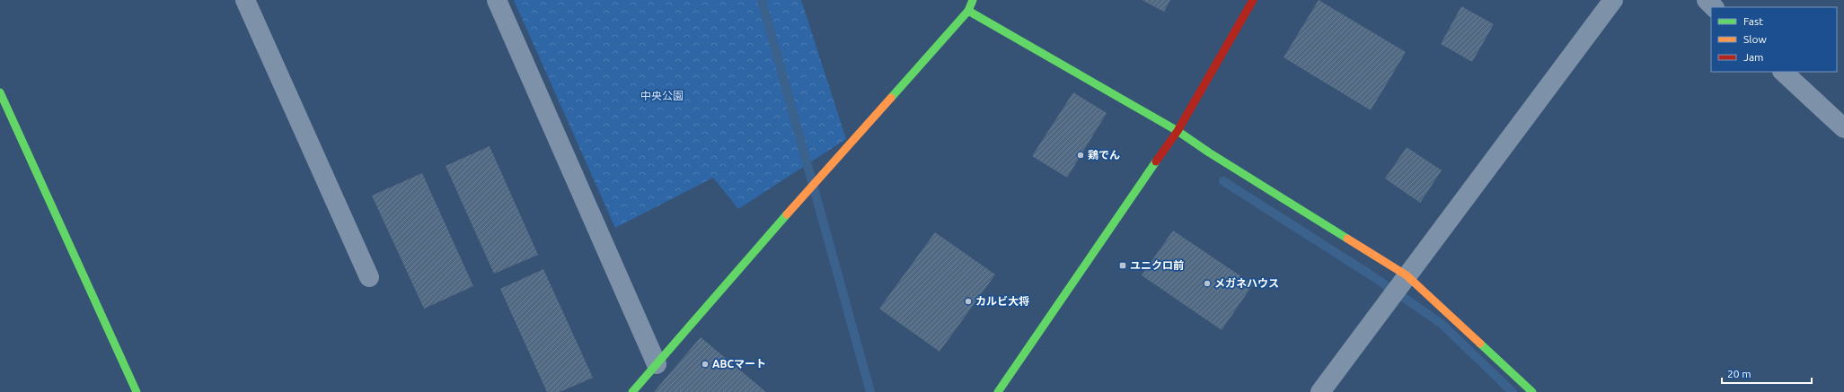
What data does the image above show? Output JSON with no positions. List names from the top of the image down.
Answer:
{
  "parks": ["中央公園"],
  "places": {
    "other": [
      "鶏でん",
      "メガネハウス",
      "カルビ大将",
      "ABCマート"
    ],
    "transit": ["ユニクロ前"]
  },
  "legend": ["Fast", "Slow", "Jam"],
  "scale_bar": "20 m"
}
